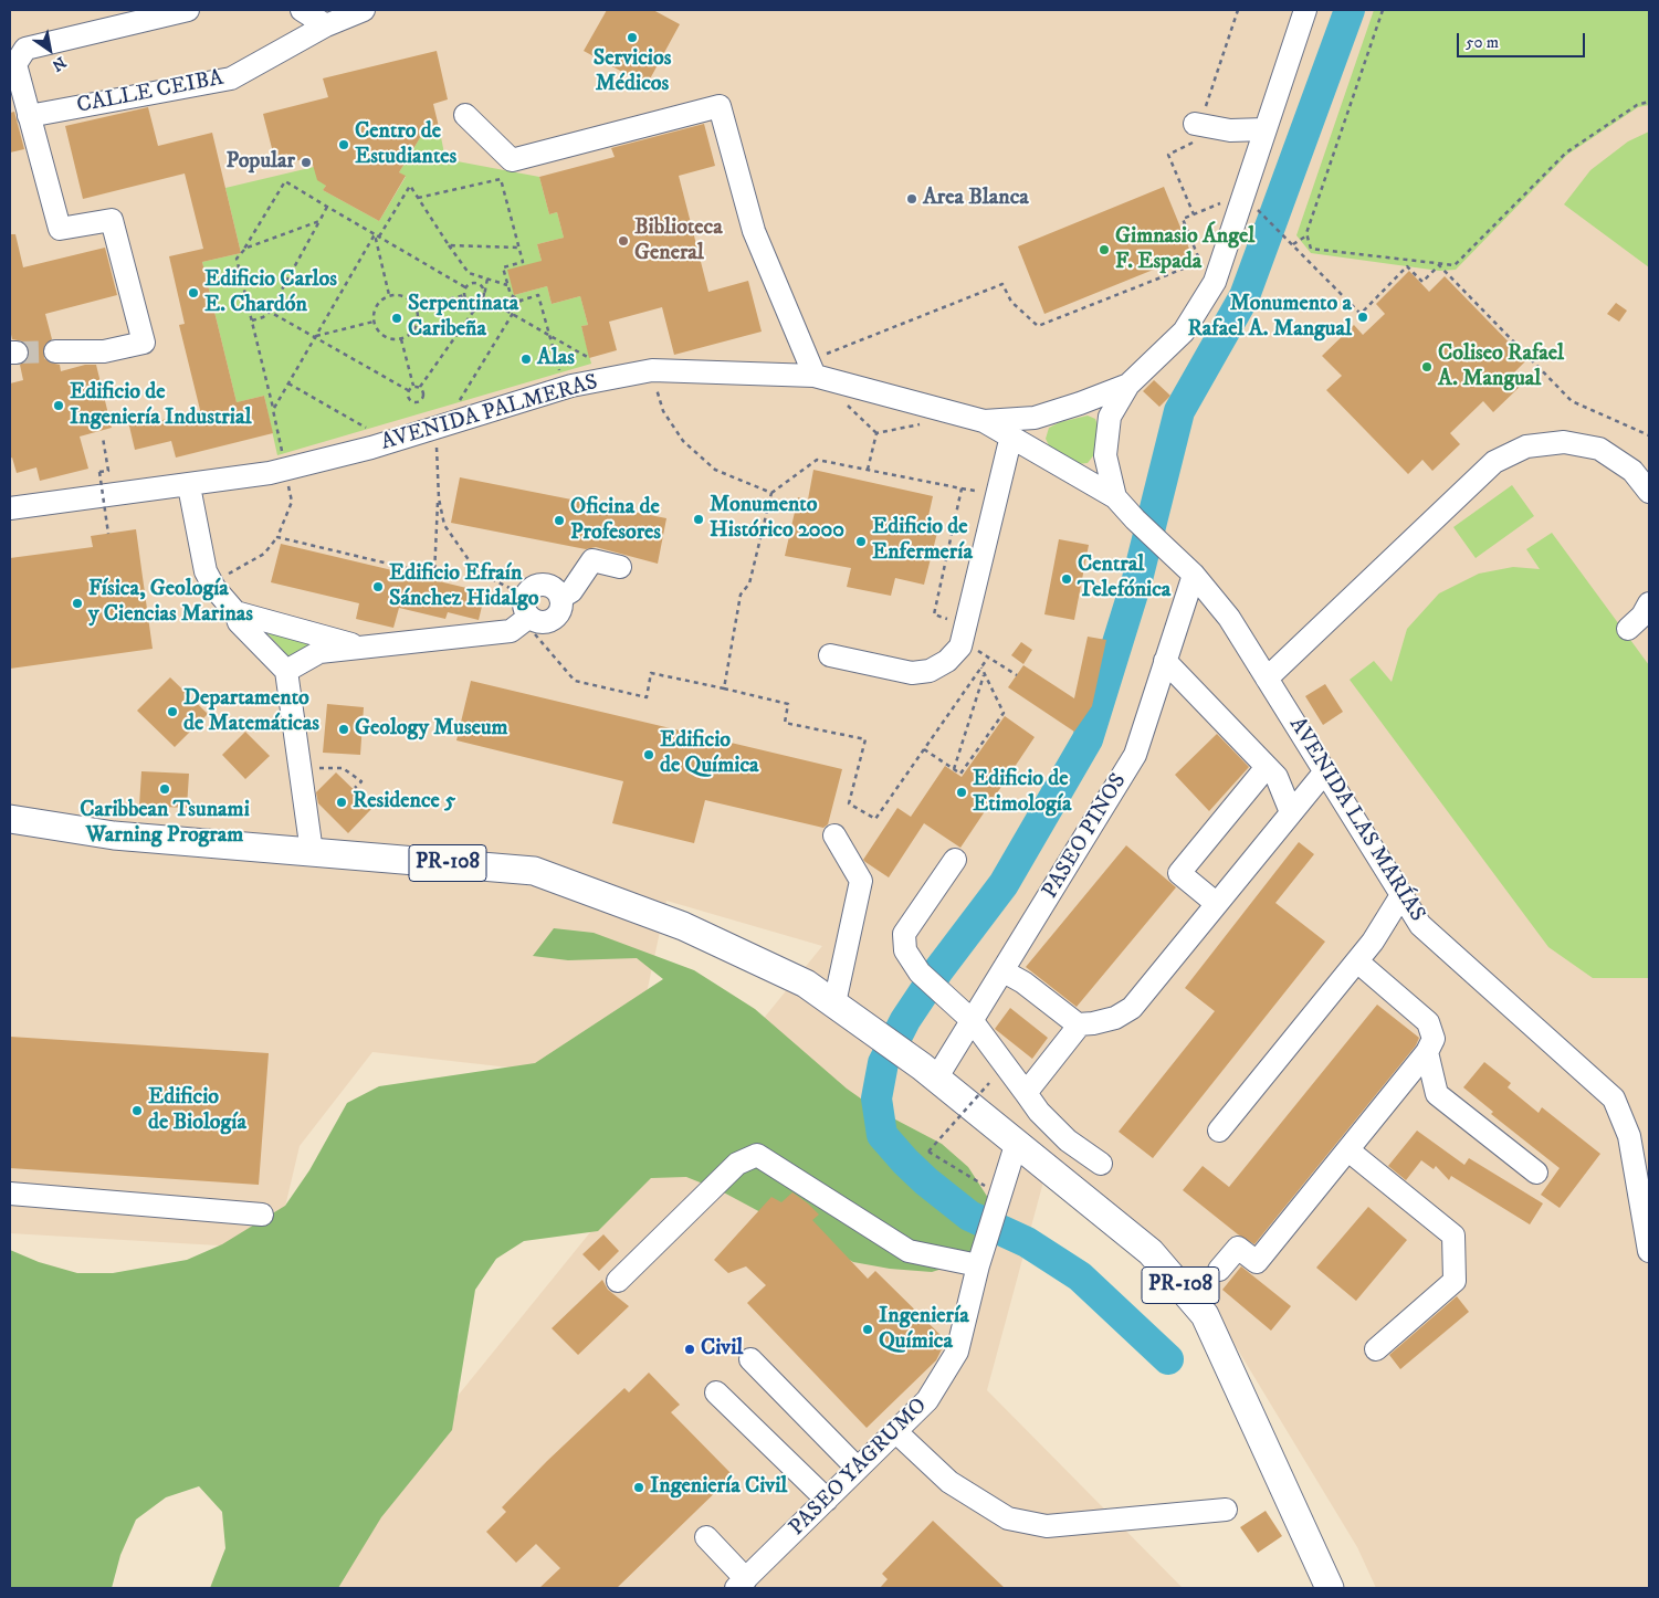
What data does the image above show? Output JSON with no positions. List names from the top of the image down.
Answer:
{
  "streets": {
    "main road": ["PR-108"],
    "street": [
      "CALLE CEIBA",
      "AVENIDA PALMERAS",
      "AVENIDA LAS MARÍAS",
      "PASEO PINOS",
      "PASEO YAGRUMO"
    ]
  },
  "crossings": [
    ["AVENIDA PALMERAS", "AVENIDA LAS MARÍAS"],
    ["AVENIDA LAS MARÍAS", "PASEO PINOS"],
    ["PASEO PINOS", "PR-108"],
    ["PR-108", "PASEO YAGRUMO"]
  ],
  "places": [
    "Servicios Médicos",
    "Centro de Estudiantes",
    "Popular",
    "Area Blanca",
    "Biblioteca General",
    "Gimnasio Ángel F. Espada",
    "Edificio Carlos E. Chardón",
    "Monumento a Rafael A. Mangual",
    "Serpentinata Caribeña",
    "Alas",
    "Coliseo Rafael A. Mangual",
    "Edificio de Ingeniería Industrial",
    "Monumento Histórico 2000",
    "Oficina de Profesores",
    "Edificio de Enfermería",
    "Central Telefónica",
    "Edificio Efraín Sánchez Hidalgo",
    "Física, Geología y Ciencias Marinas",
    "Departamento de Matemáticas",
    "Geology Museum",
    "Edificio de Química",
    "Caribbean Tsunami Warning Program",
    "Edificio de Etimología",
    "Residence 5",
    "Edificio de Biología",
    "Ingeniería Química",
    "Civil",
    "Ingeniería Civil"
  ],
  "scale_bar": "50 m",
  "north": "bottom right"
}
